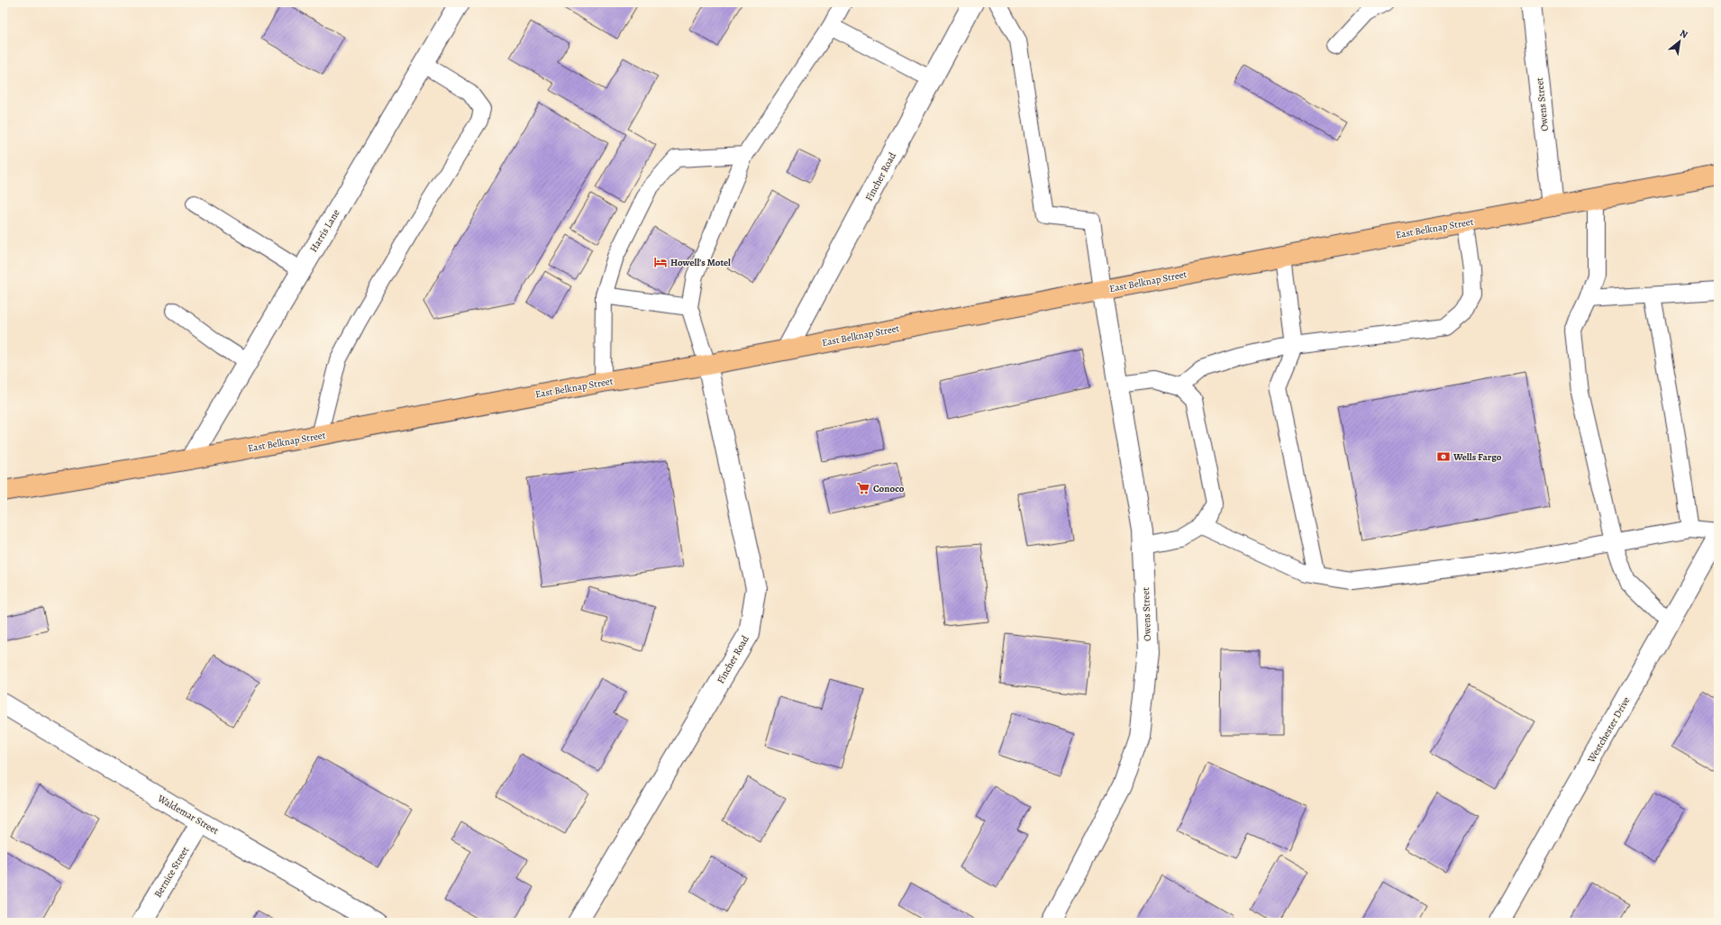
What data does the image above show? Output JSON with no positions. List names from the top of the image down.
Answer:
{
  "streets": {
    "main road": ["East Belknap Street"],
    "street": [
      "Owens Street",
      "Fincher Road",
      "Harris Lane",
      "Westchester Drive",
      "Waldemar Street",
      "Bernice Street"
    ]
  },
  "crossings": [
    ["Owens Street", "East Belknap Street"],
    ["Fincher Road", "East Belknap Street"],
    ["East Belknap Street", "Harris Lane"],
    ["Waldemar Street", "Bernice Street"]
  ],
  "places": {
    "hotel": ["Howell's Motel"],
    "bank": ["Wells Fargo"],
    "supermarket": ["Conoco"]
  },
  "north": "top right"
}
